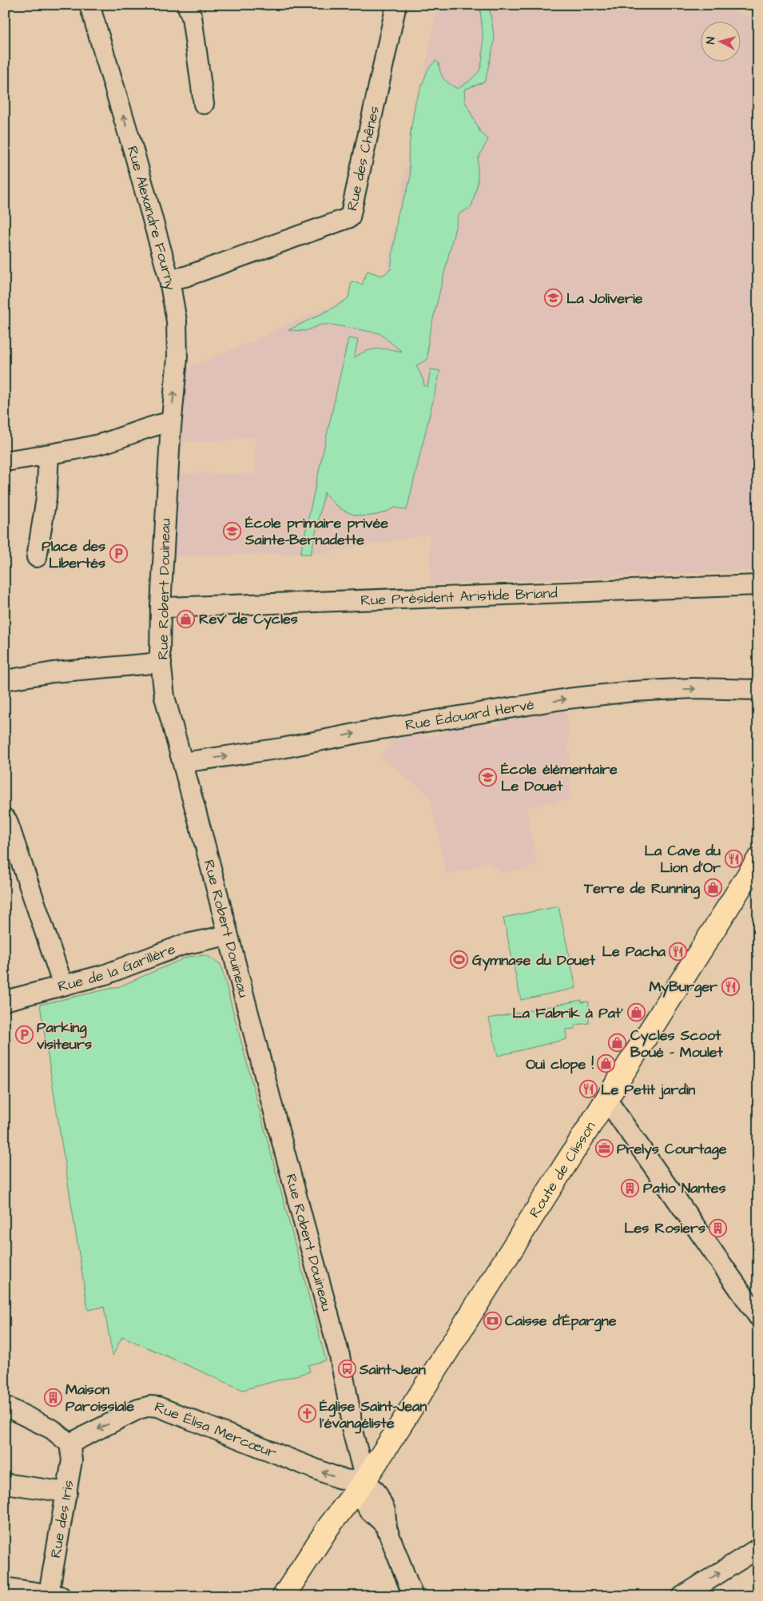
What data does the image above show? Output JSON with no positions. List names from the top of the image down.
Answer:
{
  "streets": {
    "main road": ["Route de Clisson"],
    "street": [
      "Rue des Chênes",
      "Rue Alexandre Fourny",
      "Rue Robert Douineau",
      "Rue Président Aristide Briand",
      "Rue Édouard Hervé",
      "Rue de la Garillère",
      "Rue Élisa Mercœur",
      "Rue des Iris"
    ]
  },
  "crossings": [
    ["Rue des Chênes", "Rue Alexandre Fourny"],
    ["Rue Alexandre Fourny", "Rue Robert Douineau"],
    ["Rue Robert Douineau", "Rue Président Aristide Briand"],
    ["Rue Robert Douineau", "Rue Édouard Hervé"],
    ["Rue Robert Douineau", "Rue de la Garillère"],
    ["Rue Robert Douineau", "Route de Clisson"],
    ["Rue Robert Douineau", "Rue Élisa Mercœur"],
    ["Route de Clisson", "Rue Élisa Mercœur"],
    ["Rue Élisa Mercœur", "Rue des Iris"]
  ],
  "one_way": ["Rue Alexandre Fourny", "Rue Édouard Hervé", "Rue Élisa Mercœur"],
  "places": {
    "school or university": ["La Joliverie", "École primaire privée Sainte-Bernadette", "École élémentaire Le Douet"],
    "parking": ["Place des Libertés", "Parking visiteurs"],
    "shop": [
      "Rev' de Cycles",
      "Terre de Running",
      "La Fabrik à Pat'",
      "Cycles Scoot Boué - Moulet",
      "Oui clope !"
    ],
    "restaurant": [
      "La Cave du Lion d'Or",
      "Le Pacha",
      "MyBurger",
      "Le Petit jardin"
    ],
    "sports": ["Gymnase du Douet"],
    "office": ["Prelys Courtage"],
    "building": ["Patio Nantes", "Les Rosiers", "Maison Paroissiale"],
    "bank": ["Caisse d'Épargne"],
    "bus stop": ["Saint-Jean"],
    "church": ["Église Saint-Jean l'évangéliste"]
  },
  "north": "left"
}
